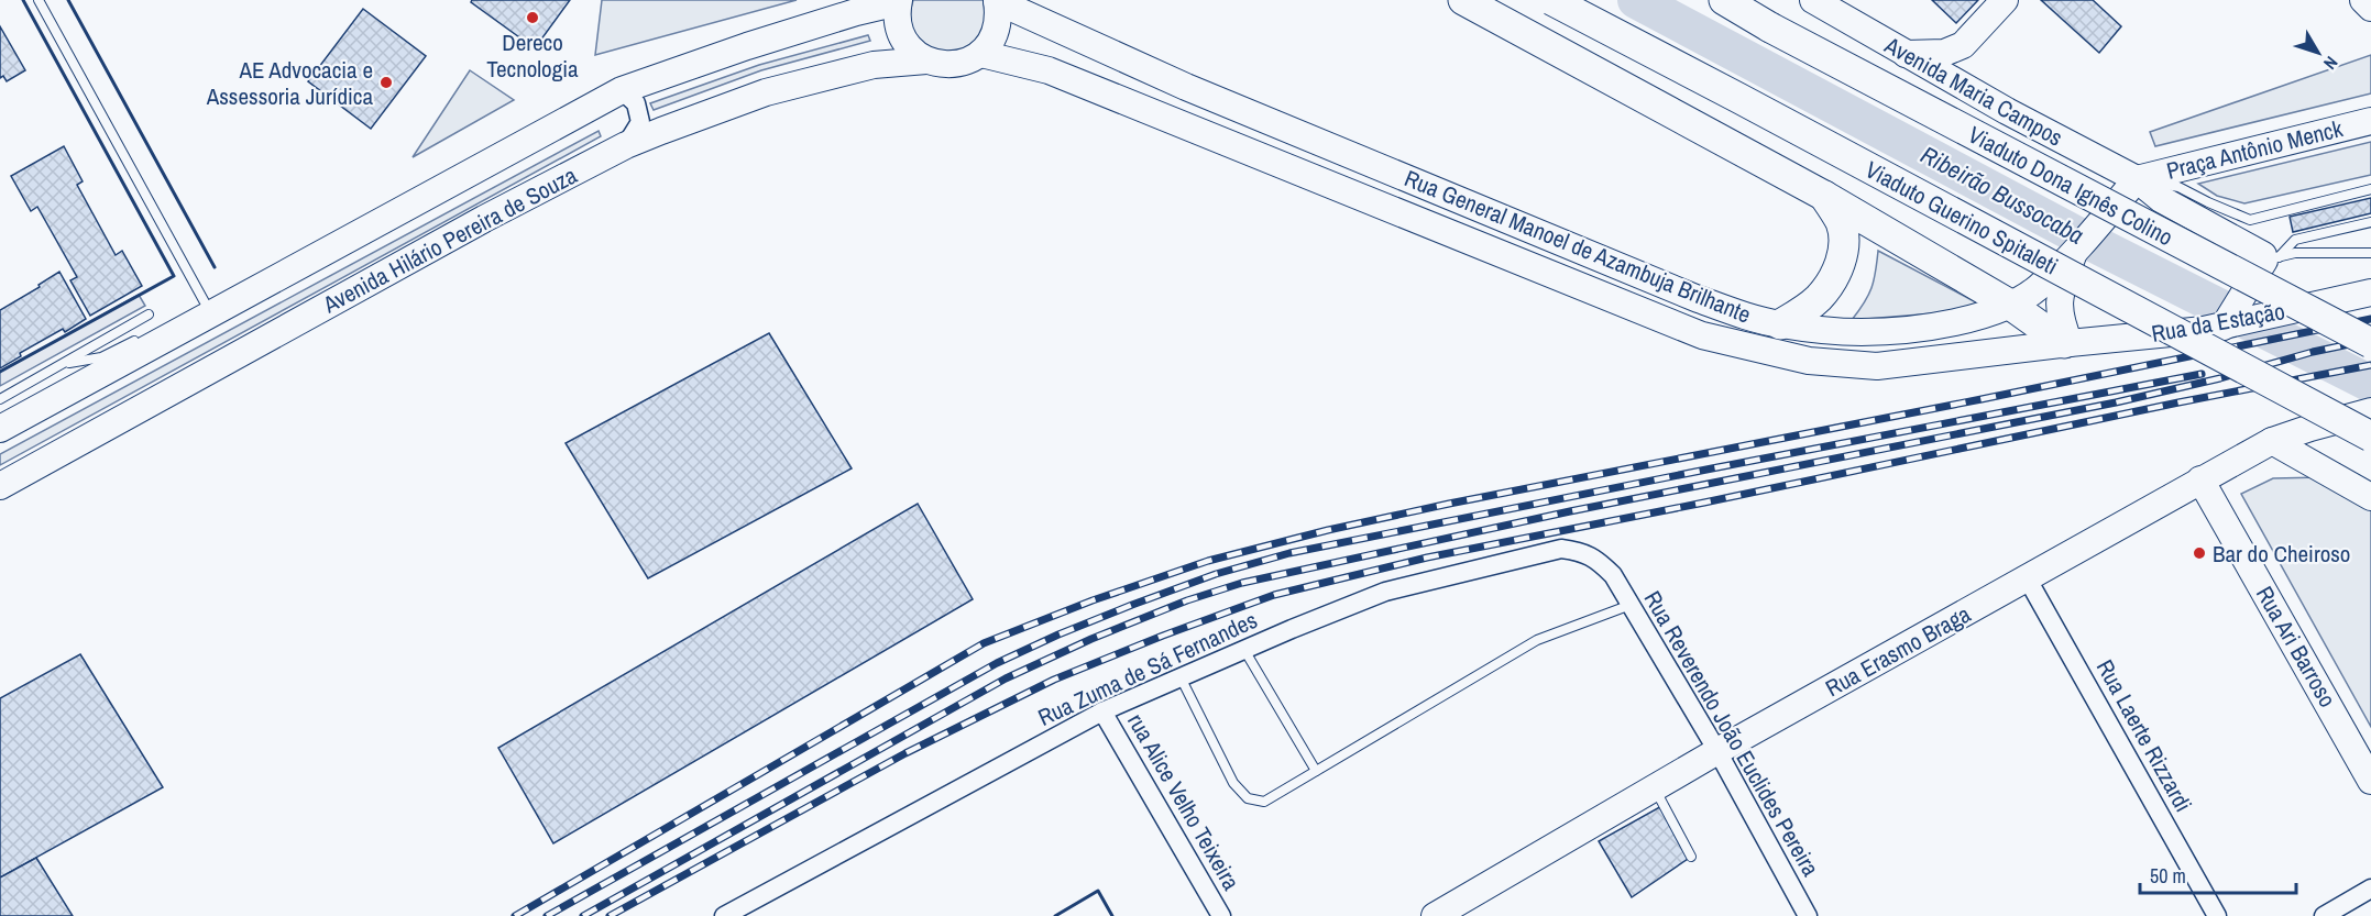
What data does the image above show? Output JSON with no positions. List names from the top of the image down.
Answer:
{
  "streets": {
    "main road": [
      "Avenida Maria Campos",
      "Praça Antônio Menck",
      "Viaduto Dona Ignês Colino",
      "Viaduto Guerino Spitaleti",
      "Avenida Hilário Pereira de Souza",
      "Rua General Manoel de Azambuja Brilhante",
      "Rua da Estação",
      "Rua Ari Barroso",
      "Rua Erasmo Braga"
    ],
    "street": [
      "Rua Zuma de Sá Fernandes",
      "Rua Reverendo João Euclides Pereira",
      "Rua Laerte Rizzardi",
      "rua Alice Velho Teixeira"
    ]
  },
  "crossings": [
    ["Avenida Maria Campos", "Praça Antônio Menck"],
    ["Avenida Maria Campos", "Rua General Manoel de Azambuja Brilhante"],
    ["Praça Antônio Menck", "Rua General Manoel de Azambuja Brilhante"],
    ["Avenida Hilário Pereira de Souza", "Rua General Manoel de Azambuja Brilhante"],
    ["Rua General Manoel de Azambuja Brilhante", "Rua da Estação"],
    ["Rua Ari Barroso", "Rua Erasmo Braga"],
    ["Rua Erasmo Braga", "Rua Reverendo João Euclides Pereira"],
    ["Rua Erasmo Braga", "Rua Laerte Rizzardi"],
    ["Rua Zuma de Sá Fernandes", "Rua Reverendo João Euclides Pereira"],
    ["Rua Zuma de Sá Fernandes", "rua Alice Velho Teixeira"]
  ],
  "water": ["Ribeirão Bussocaba"],
  "places": ["Dereco Tecnologia", "AE Advocacia e Assessoria Jurídica", "Bar do Cheiroso"],
  "scale_bar": "50 m",
  "north": "bottom right"
}
